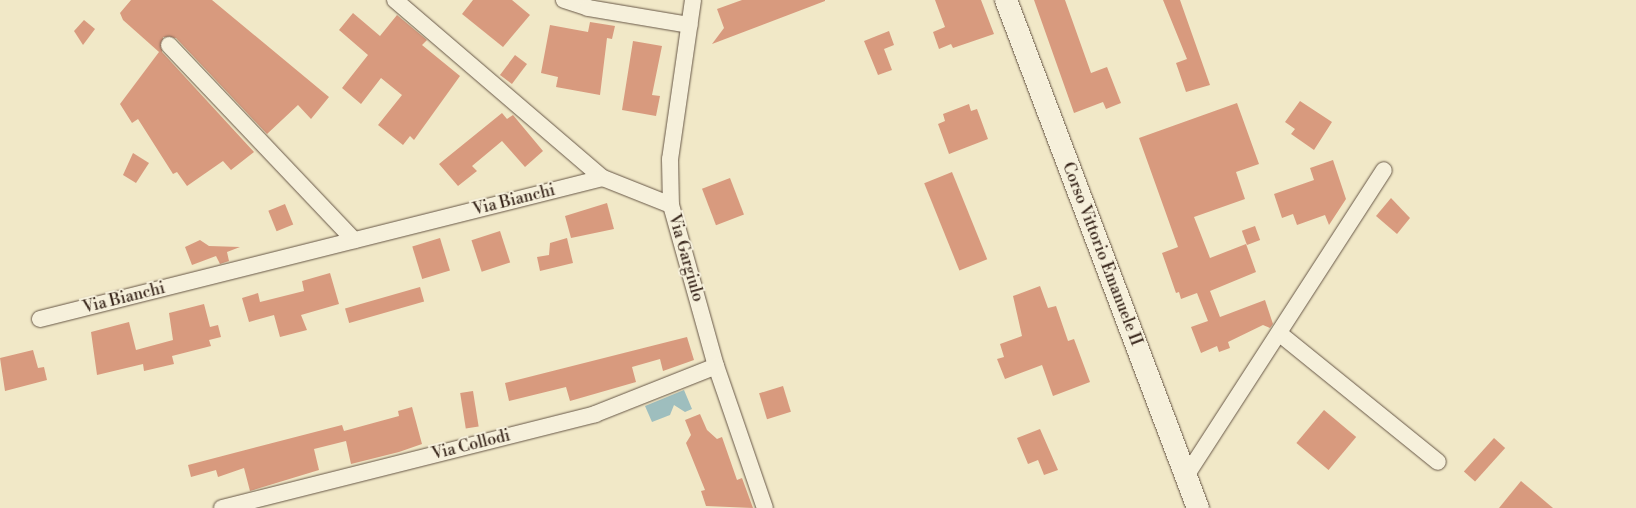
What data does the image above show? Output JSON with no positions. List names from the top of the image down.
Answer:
{
  "streets": {
    "street": [
      "Via Bianchi",
      "Corso Vittorio Emanuele II",
      "Via Gargiulo",
      "Via Collodi"
    ]
  },
  "crossings": [
    ["Via Gargiulo", "Via Collodi"]
  ]
}
